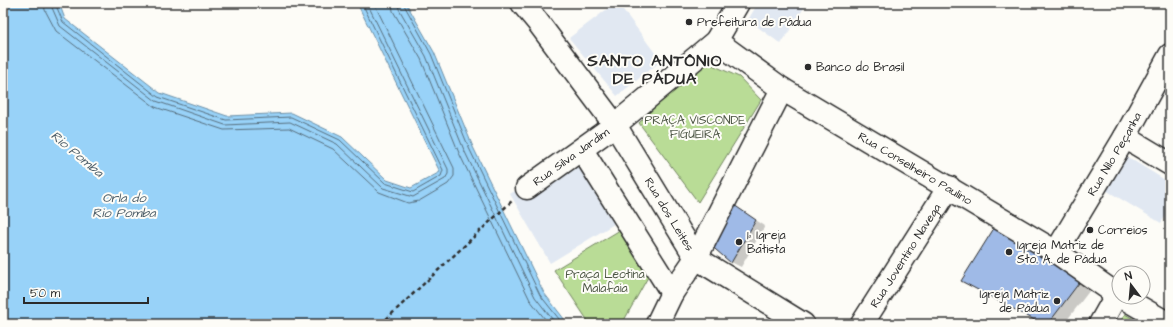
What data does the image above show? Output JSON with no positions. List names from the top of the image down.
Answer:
{
  "streets": {
    "main road": [
      "Rua Nilo Peçanha",
      "Rua Silva Jardim",
      "Rua Conselheiro Paulino",
      "Rua dos Leites",
      "Rua Joventino Navega"
    ]
  },
  "crossings": [
    ["Rua Nilo Peçanha", "Rua Conselheiro Paulino"],
    ["Rua Silva Jardim", "Rua dos Leites"],
    ["Rua Conselheiro Paulino", "Rua Joventino Navega"]
  ],
  "districts": ["SANTO ANTÔNIO DE PÁDUA"],
  "water": ["Rio Pomba", "Orla do Rio Pomba"],
  "parks": ["PRAÇA VISCONDE FIGUEIRA", "Praça Leotina Malafaia"],
  "places": [
    "Prefeitura de Pádua",
    "Banco do Brasil",
    "Correios",
    "1ª Igreja Batista",
    "Igreja Matriz de Sto. A. de Pádua",
    "Igreja Matriz de Pádua"
  ],
  "scale_bar": "50 m",
  "north": "top"
}
